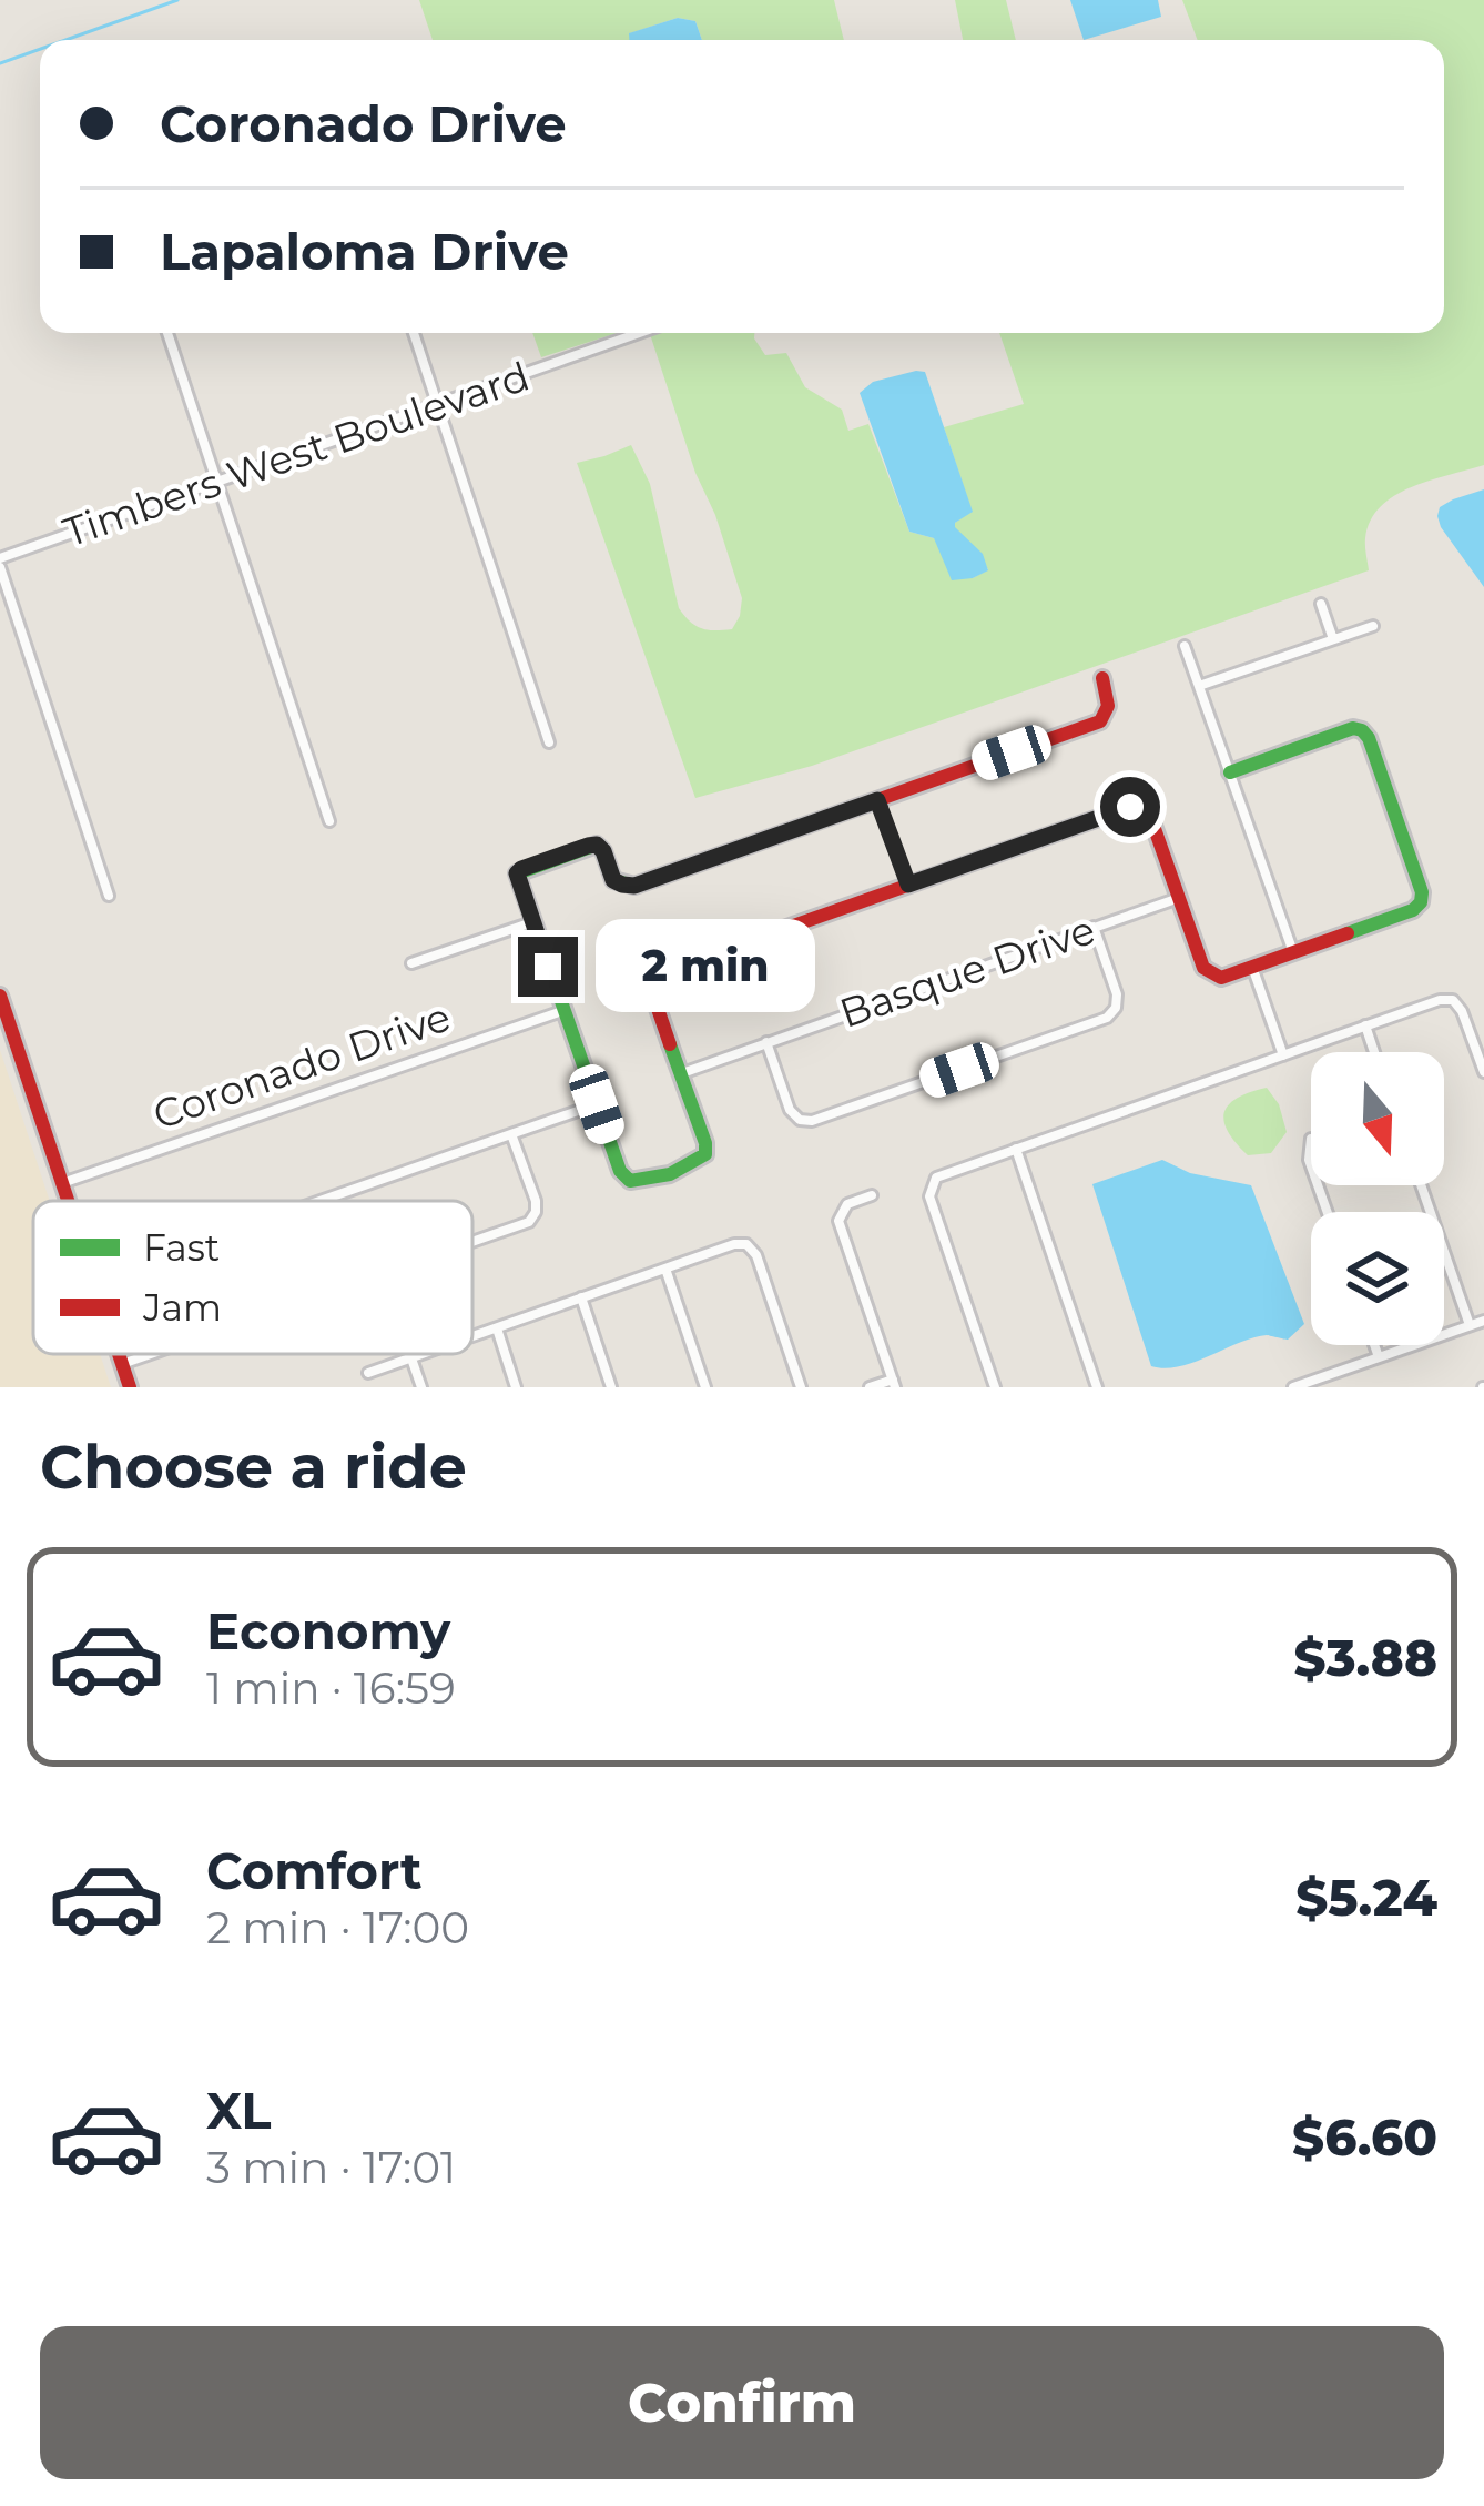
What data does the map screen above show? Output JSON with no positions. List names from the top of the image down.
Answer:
{
  "streets": {
    "street": ["Timbers West Boulevard", "Basque Drive", "Coronado Drive"]
  },
  "legend": ["Fast", "Jam"],
  "north": "bottom",
  "page": {
    "banner": ["Coronado Drive", "Lapaloma Drive"],
    "bubble": "2 min",
    "heading": "Choose a ride",
    "list": [
      {
        "name": "Economy",
        "note": "1 min · 16:59",
        "value": "$3.88"
      },
      {
        "name": "Comfort",
        "note": "2 min · 17:00",
        "value": "$5.24"
      },
      {
        "name": "XL",
        "note": "3 min · 17:01",
        "value": "$6.60"
      }
    ],
    "buttons": "Confirm"
  }
}
